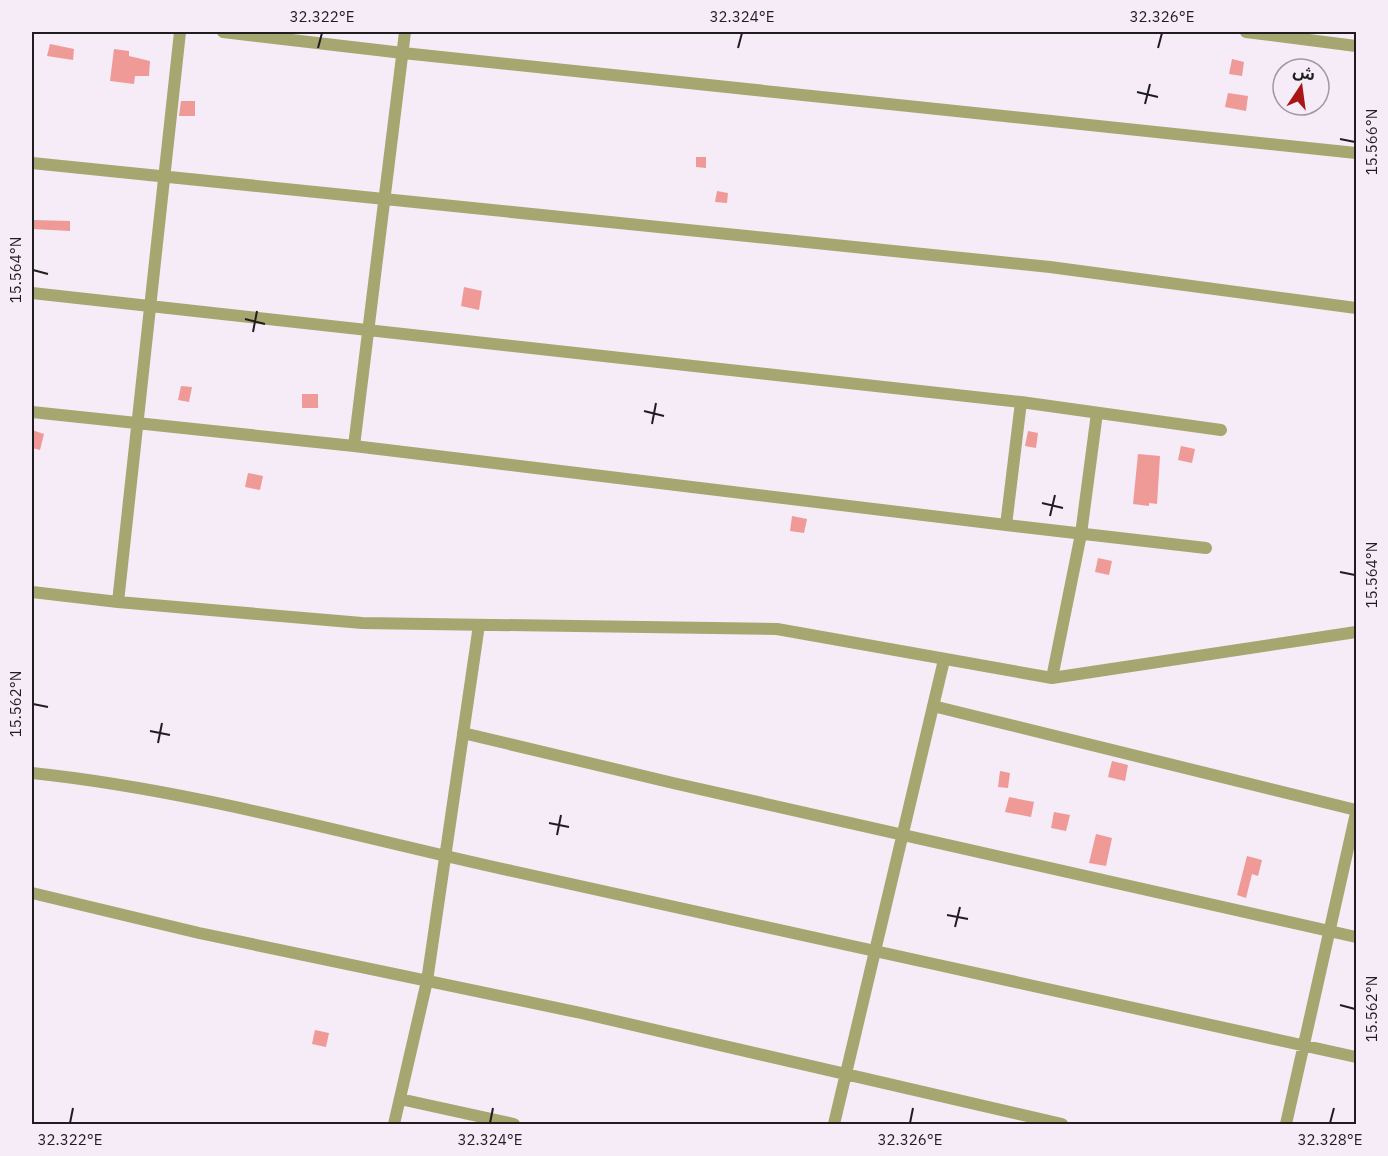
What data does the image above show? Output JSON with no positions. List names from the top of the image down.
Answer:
{
  "north": "top",
  "coordinates": [
    "32.322°E",
    "32.324°E",
    "32.326°E",
    "15.566°N",
    "15.564°N",
    "15.562°N",
    "32.328°E"
  ]
}
